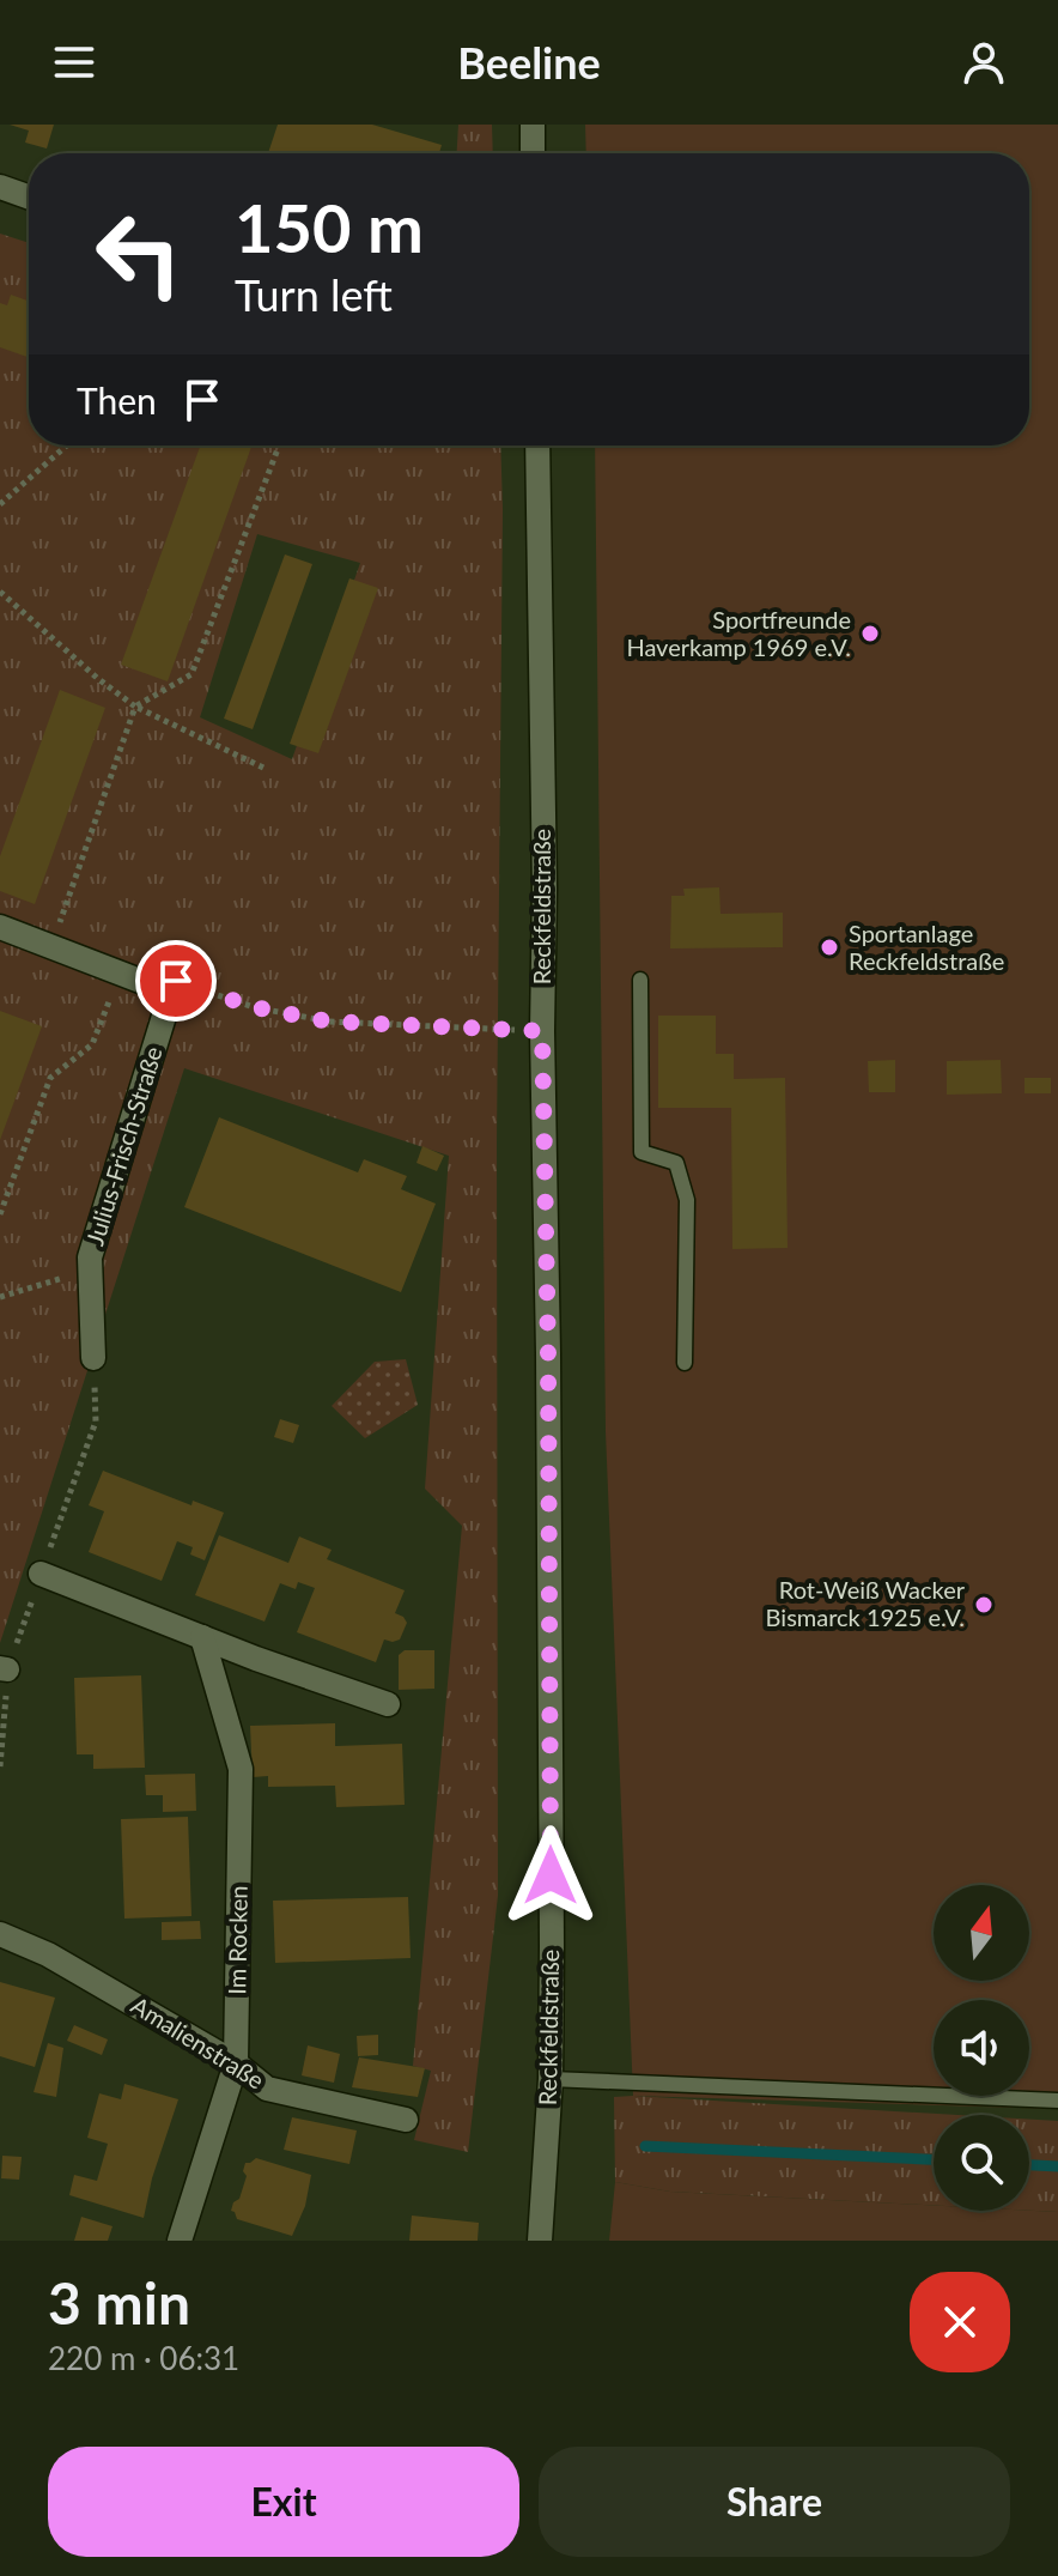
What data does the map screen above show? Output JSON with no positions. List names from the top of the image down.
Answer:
{
  "streets": {
    "street": [
      "Reckfeldstraße",
      "Julius-Frisch-Straße",
      "Im Rocken",
      "Amalienstraße"
    ]
  },
  "crossings": [
    ["Im Rocken", "Amalienstraße"]
  ],
  "places": ["Sportfreunde Haverkamp 1969 e.V.", "Sportanlage Reckfeldstraße", "Rot-Weiß Wacker Bismarck 1925 e.V."],
  "north": "top",
  "page": {
    "header": "Beeline",
    "turn": ["150 m", "Turn left"],
    "then": "Then",
    "heading": ["3 min", "220 m · 06:31"],
    "buttons": ["Exit", "Share"]
  }
}
